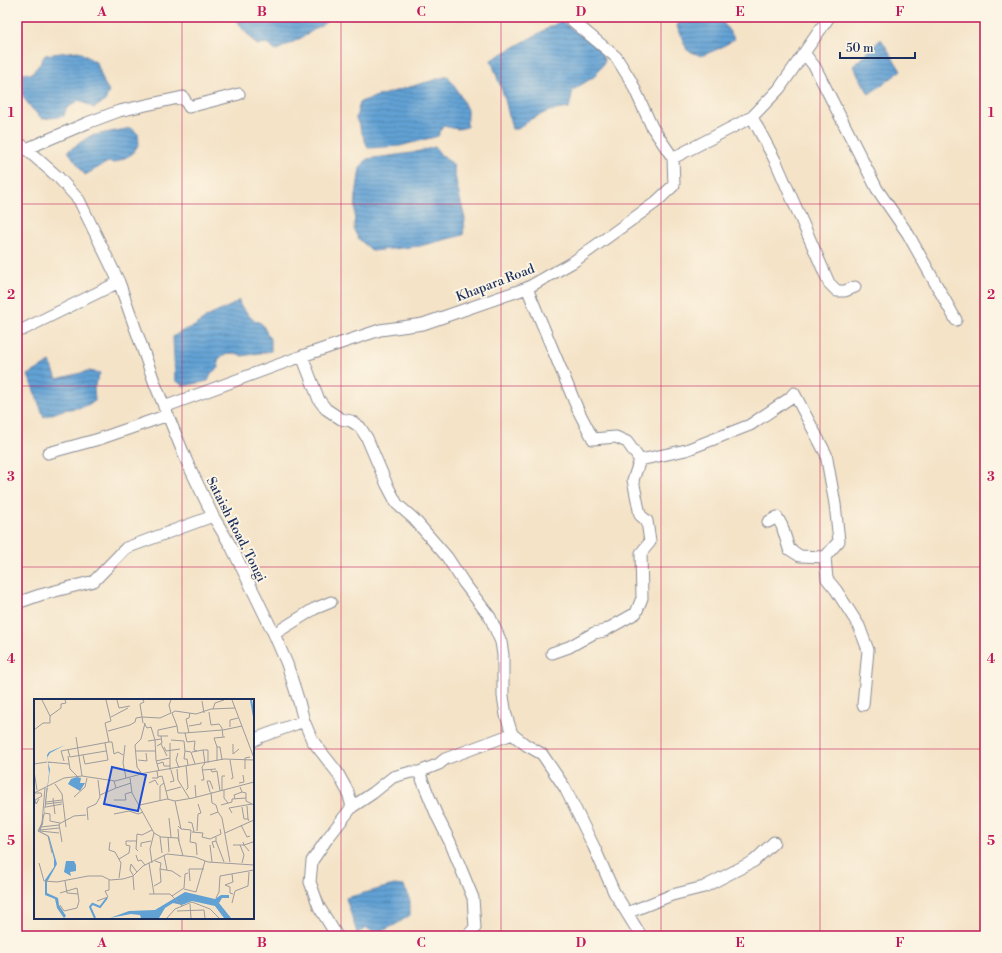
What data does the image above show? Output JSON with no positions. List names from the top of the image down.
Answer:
{
  "streets": {
    "street": ["Khapara Road", "Sataish Road, Tongi"]
  },
  "crossings": [
    ["Khapara Road", "Sataish Road, Tongi"]
  ],
  "scale_bar": "50 m",
  "grid": {
    "columns": [
      "A",
      "B",
      "C",
      "D",
      "E",
      "F"
    ],
    "rows": [
      "1",
      "2",
      "3",
      "4",
      "5"
    ]
  }
}
